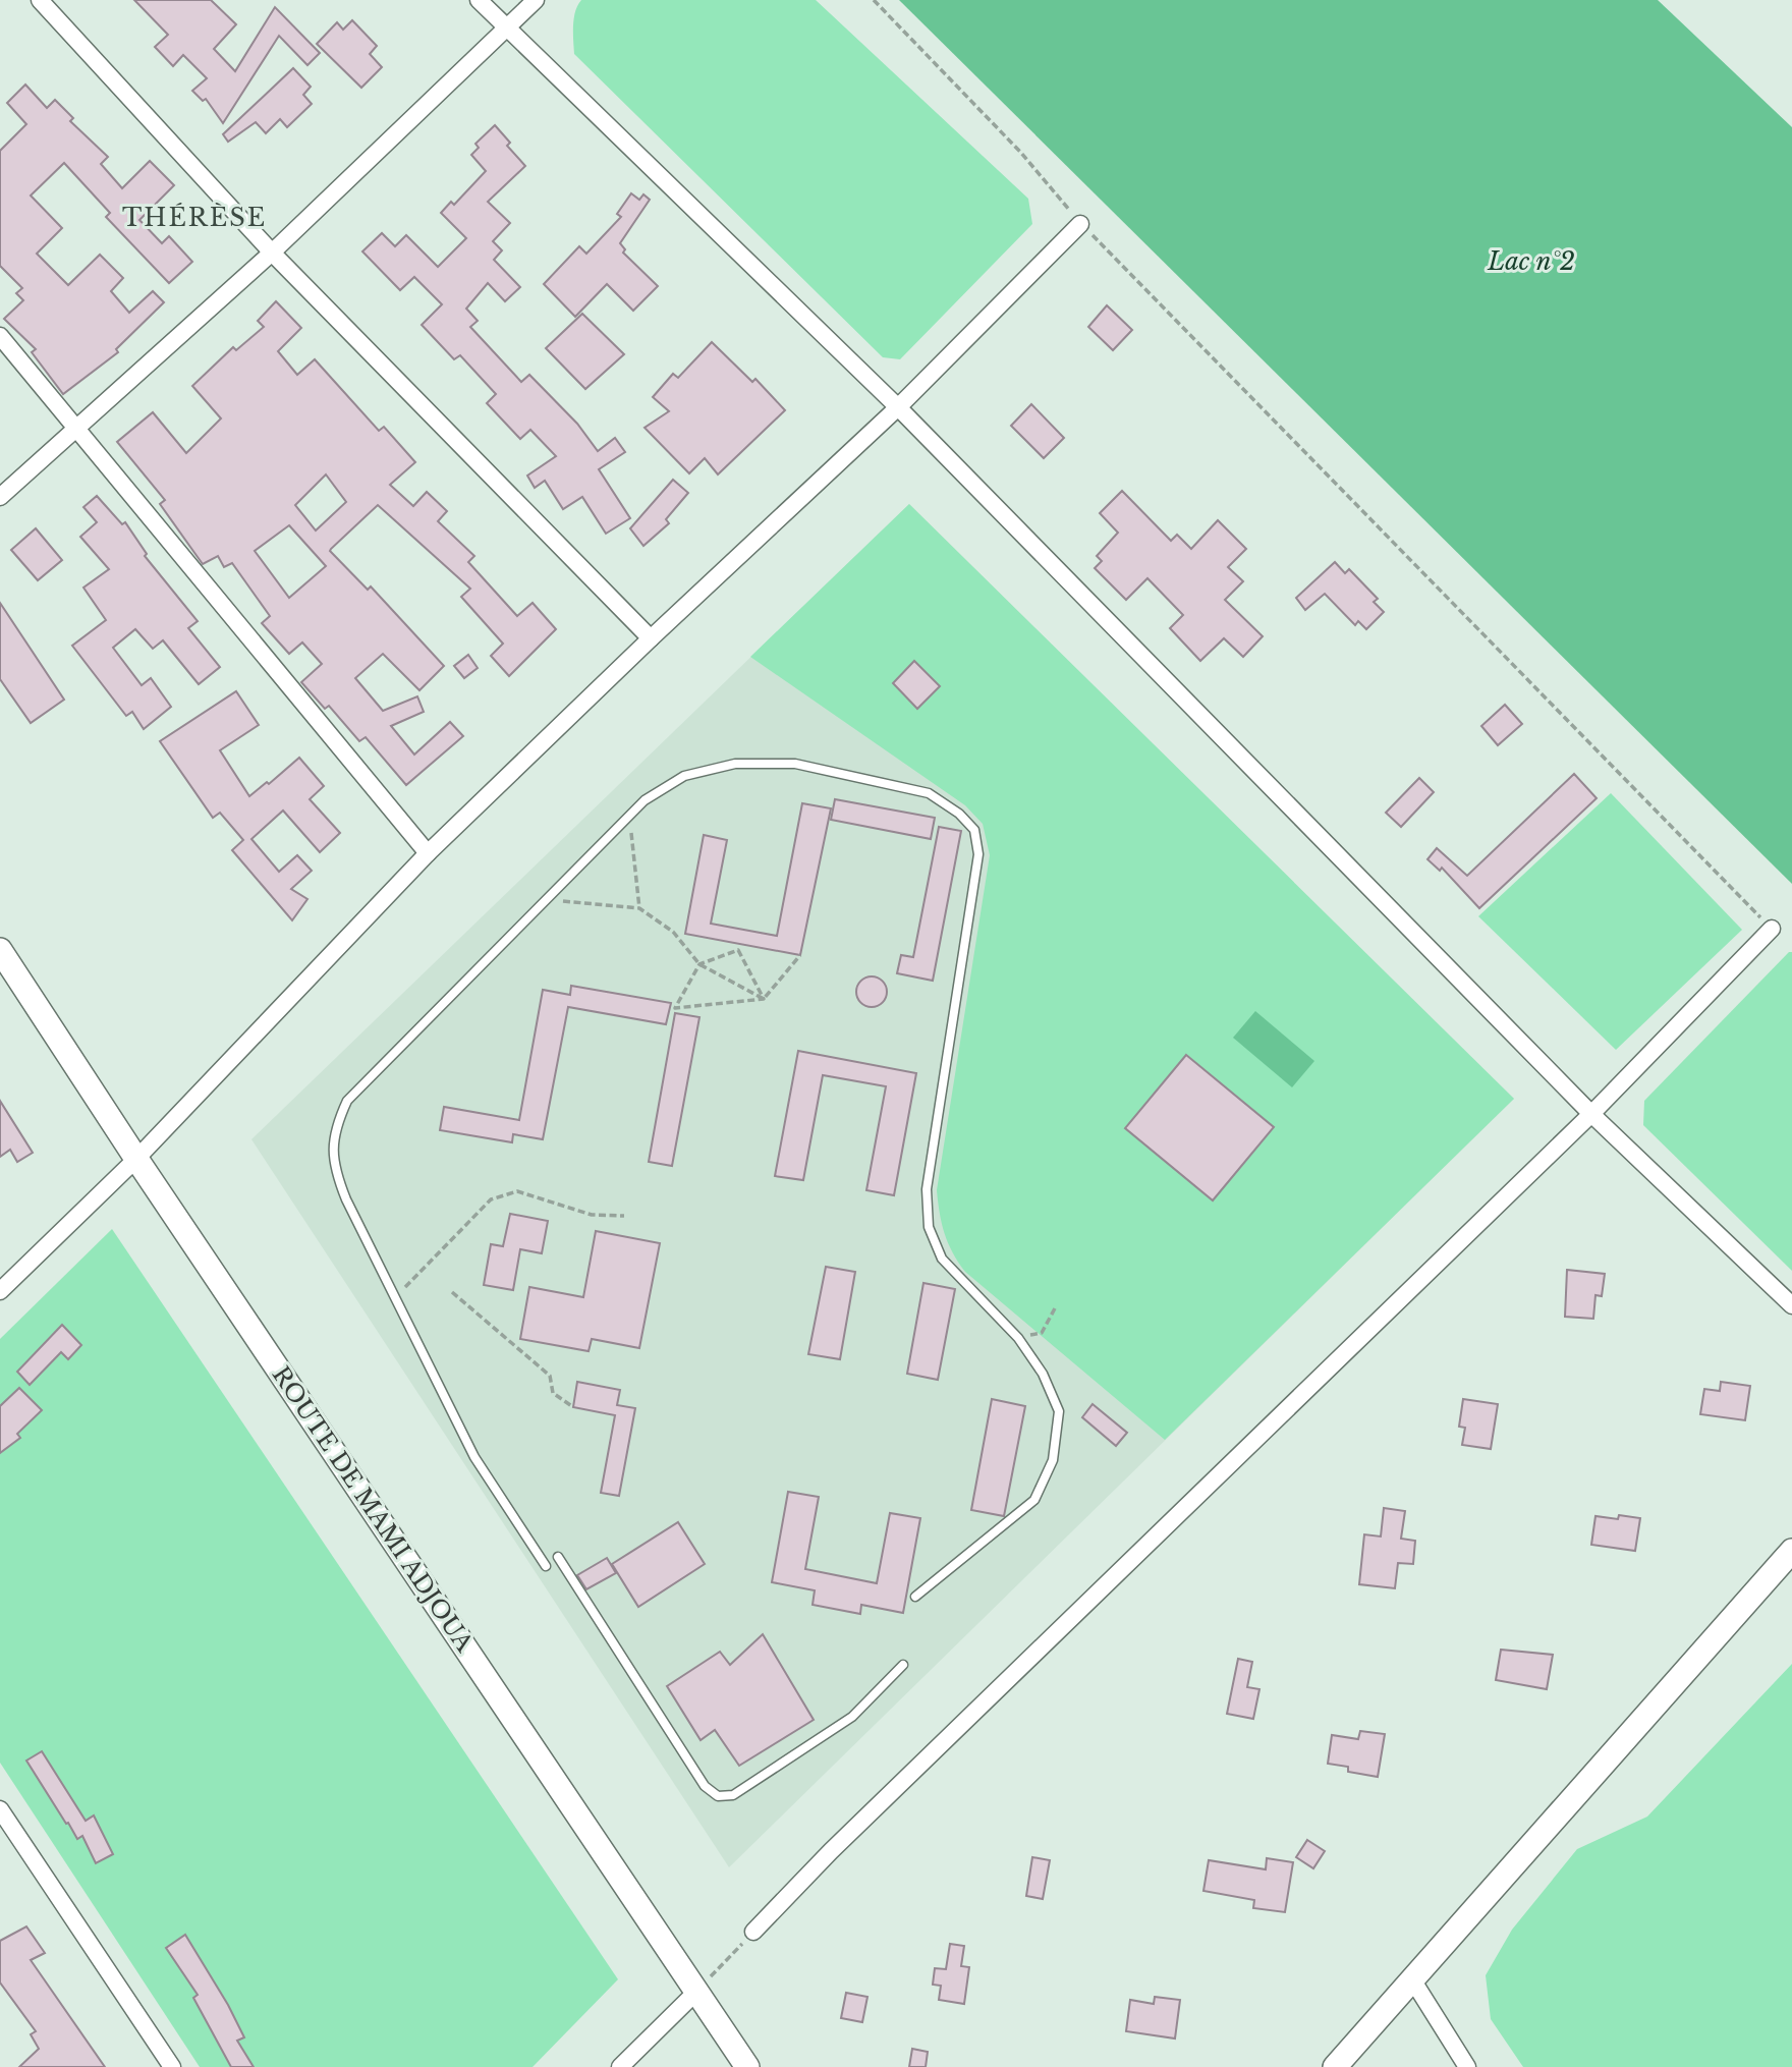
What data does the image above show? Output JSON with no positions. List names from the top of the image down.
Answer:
{
  "streets": {
    "street": ["ROUTE DE MAMI ADJOUA"]
  },
  "districts": ["THÉRÈSE"],
  "water": ["Lac n°2"]
}
